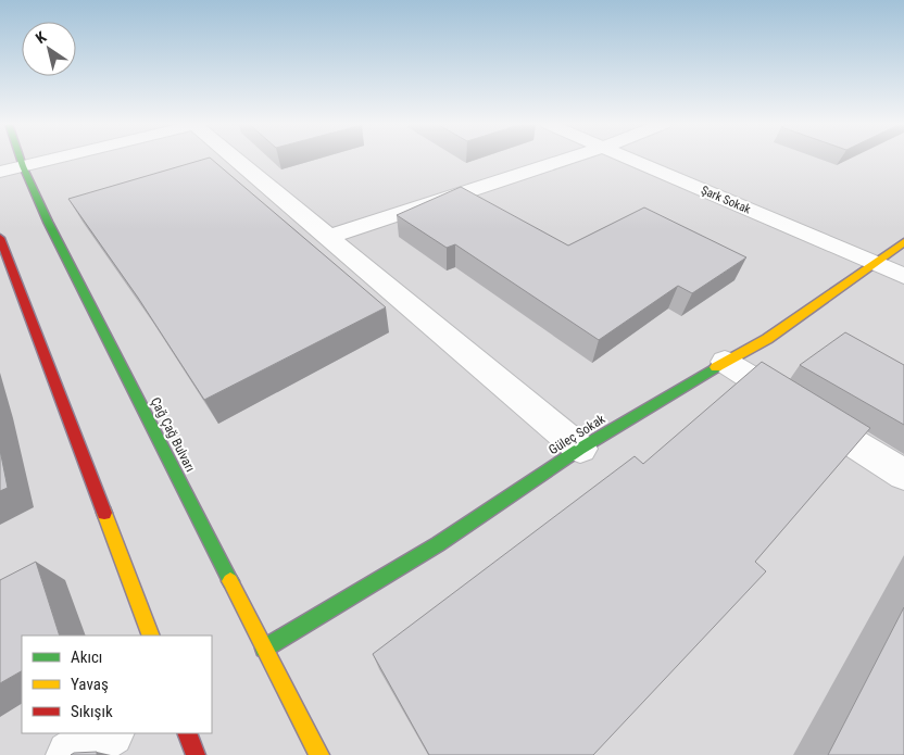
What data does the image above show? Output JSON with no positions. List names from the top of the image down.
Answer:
{
  "streets": {
    "main road": ["Çağ Çağ Bulvarı", "Güleç Sokak"],
    "street": ["Şark Sokak"]
  },
  "crossings": [
    ["Şark Sokak", "Güleç Sokak"],
    ["Çağ Çağ Bulvarı", "Güleç Sokak"]
  ],
  "legend": ["Akıcı", "Yavaş", "Sıkışık"],
  "north": "top left"
}
